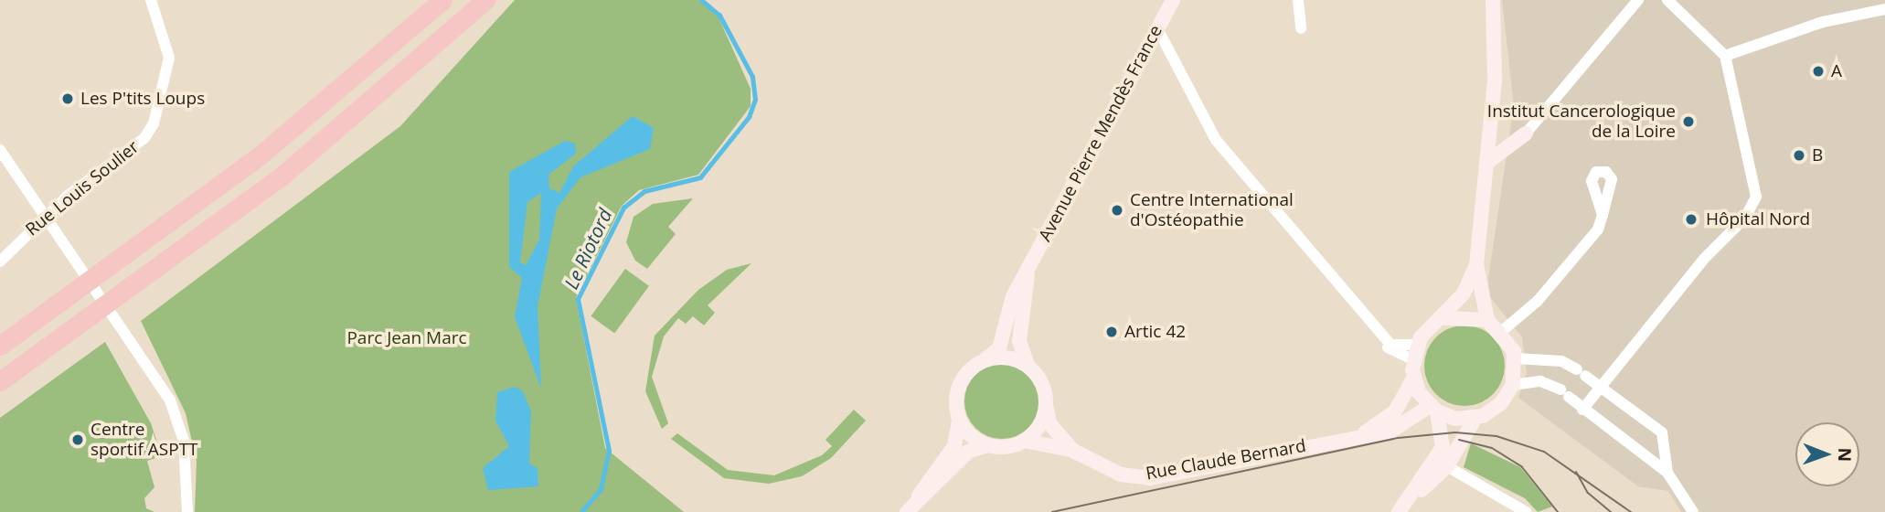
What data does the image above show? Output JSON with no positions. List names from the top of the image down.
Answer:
{
  "streets": {
    "street": ["Avenue Pierre Mendès France", "Rue Louis Soulier", "Rue Claude Bernard"]
  },
  "crossings": [
    ["Avenue Pierre Mendès France", "Rue Claude Bernard"]
  ],
  "water": ["Le Riotord"],
  "parks": ["Parc Jean Marc"],
  "places": [
    "A",
    "Les P'tits Loups",
    "Institut Cancerologique de la Loire",
    "B",
    "Centre International d'Ostéopathie",
    "Hôpital Nord",
    "Artic 42",
    "Centre sportif ASPTT"
  ],
  "north": "right"
}
